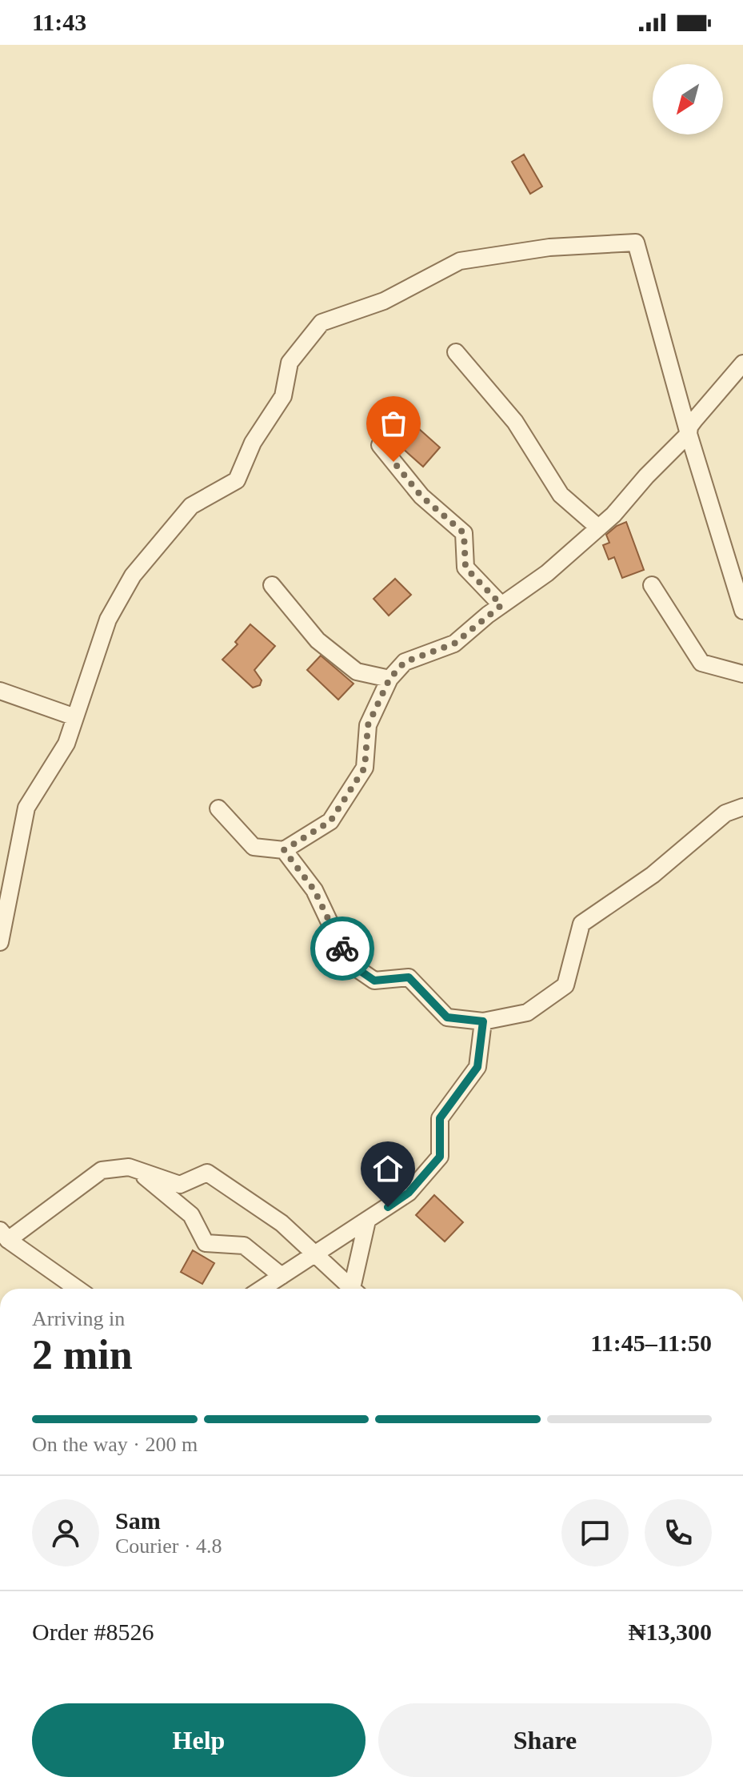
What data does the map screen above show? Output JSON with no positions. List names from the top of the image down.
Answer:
{
  "north": "bottom left",
  "page": {
    "status": "11:43",
    "heading": ["2 min", "Arriving in", "11:45–11:50"],
    "panel": [
      "Sam",
      "Courier · 4.8",
      "Order #8526",
      "₦13,300"
    ],
    "bar": "On the way · 200 m",
    "buttons": ["Help", "Share"]
  }
}
